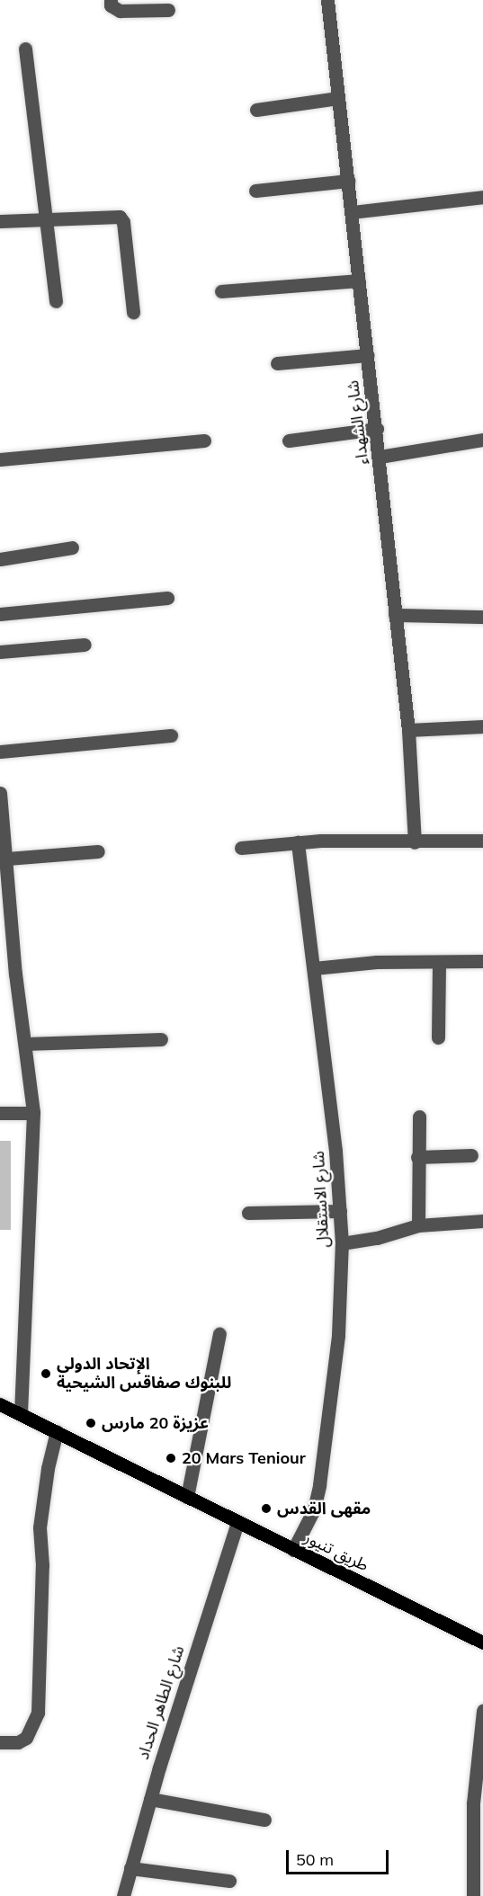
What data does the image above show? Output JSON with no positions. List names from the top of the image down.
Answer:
{
  "streets": {
    "main road": ["طريق تنيور"],
    "street": ["شارع الشهداء", "شارع الاستقلال", "شارع الطاهر الحداد"]
  },
  "crossings": [
    ["شارع الاستقلال", "طريق تنيور"],
    ["طريق تنيور", "شارع الطاهر الحداد"]
  ],
  "places": [
    "الإتحاد الدولي للبنوك صفاقس الشيحية",
    "عزيزة 20 مارس",
    "20 Mars Teniour",
    "مقهى القدس"
  ],
  "scale_bar": "50 m"
}
